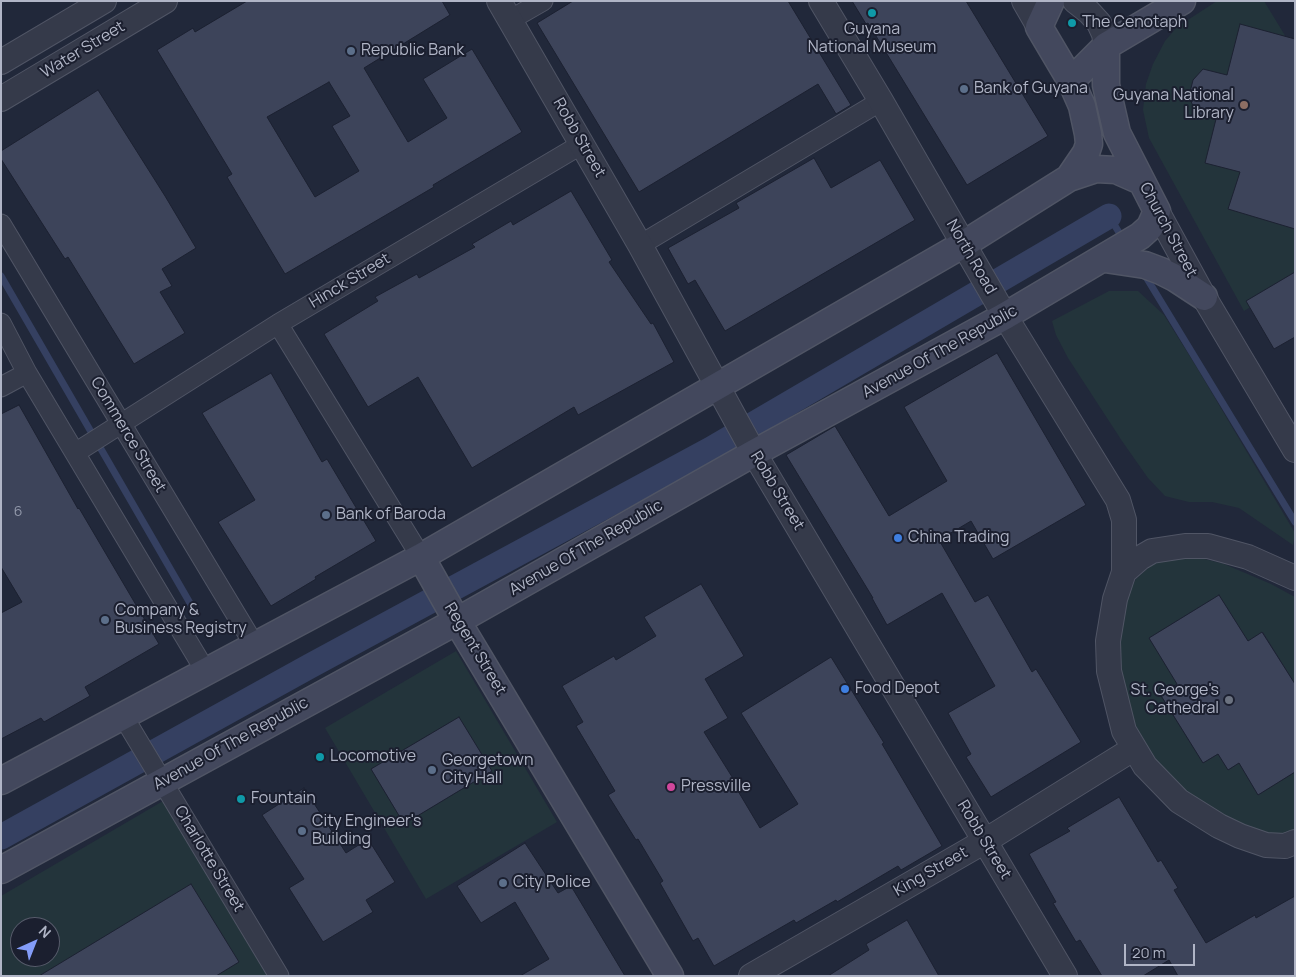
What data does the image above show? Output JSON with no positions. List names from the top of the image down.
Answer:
{
  "streets": {
    "main road": ["Church Street", "Avenue Of The Republic", "Regent Street"],
    "street": [
      "Water Street",
      "Robb Street",
      "North Road",
      "Hinck Street",
      "Commerce Street",
      "Charlotte Street",
      "King Street"
    ]
  },
  "crossings": [
    ["Robb Street", "Hinck Street"],
    ["Robb Street", "Avenue Of The Republic"],
    ["Robb Street", "King Street"],
    ["Church Street", "Avenue Of The Republic"],
    ["North Road", "Avenue Of The Republic"],
    ["Hinck Street", "Commerce Street"],
    ["Hinck Street", "Regent Street"],
    ["Avenue Of The Republic", "Regent Street"],
    ["Avenue Of The Republic", "Charlotte Street"]
  ],
  "places": [
    "Guyana National Museum",
    "The Cenotaph",
    "Republic Bank",
    "Bank of Guyana",
    "Guyana National Library",
    "Bank of Baroda",
    "China Trading",
    "Company & Business Registry",
    "Food Depot",
    "St. George's Cathedral",
    "Locomotive",
    "Georgetown City Hall",
    "Pressville",
    "Fountain",
    "City Engineer's Building",
    "City Police"
  ],
  "house_numbers": ["6"],
  "scale_bar": "20 m",
  "north": "top right"
}
